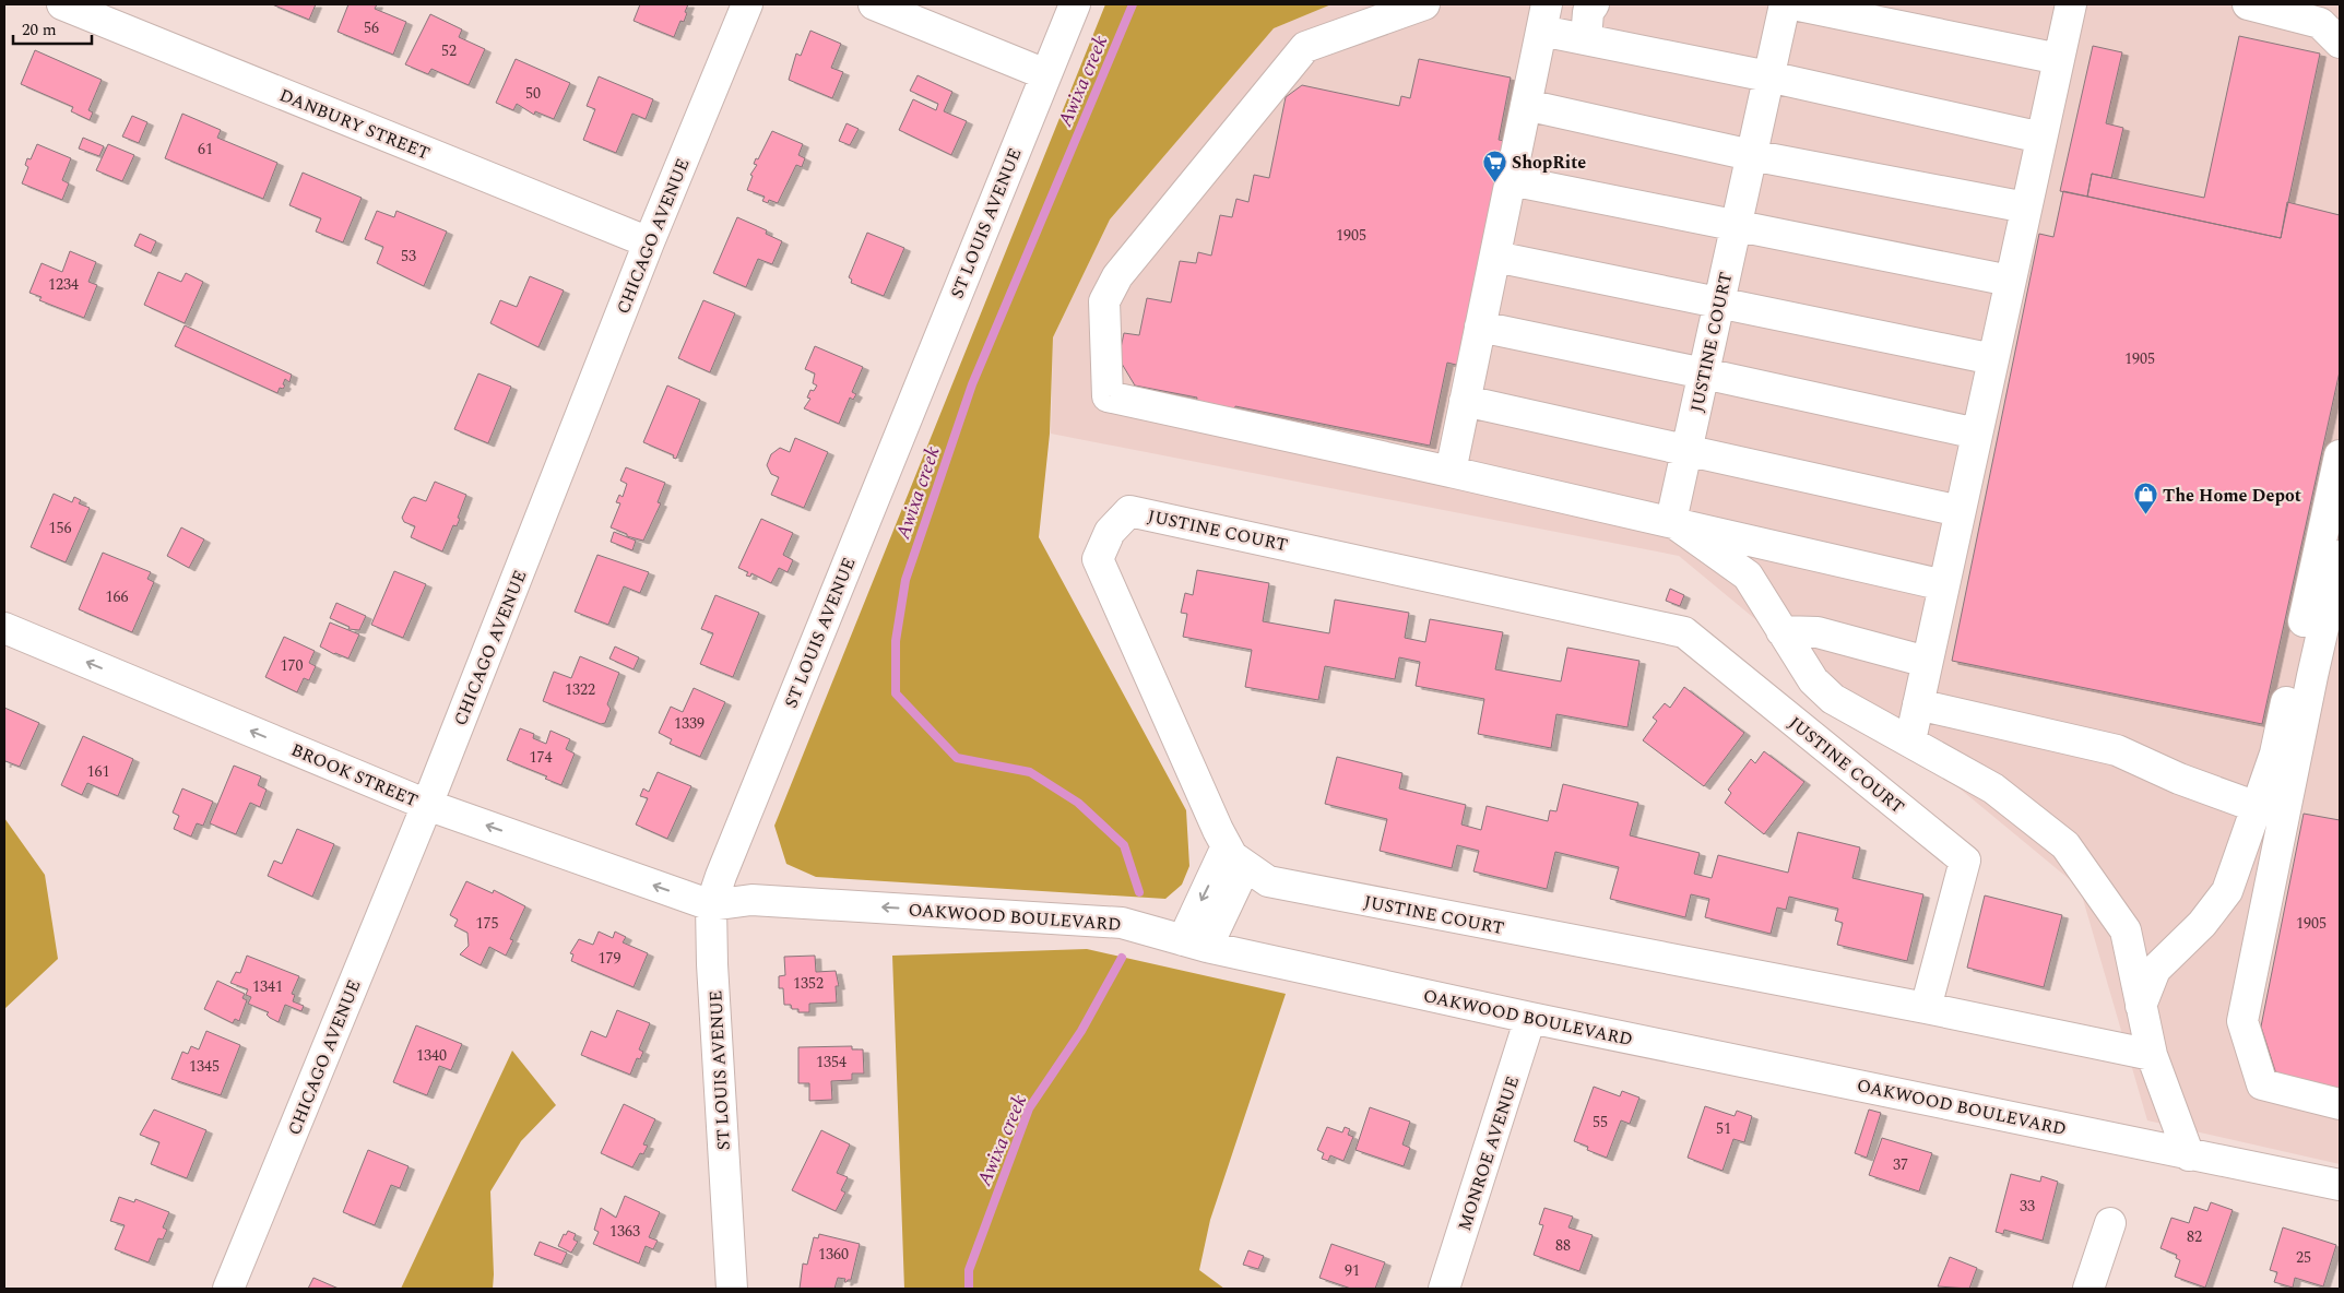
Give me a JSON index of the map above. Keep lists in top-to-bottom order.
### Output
{
  "streets": {
    "street": [
      "DANBURY STREET",
      "ST LOUIS AVENUE",
      "CHICAGO AVENUE",
      "JUSTINE COURT",
      "BROOK STREET",
      "OAKWOOD BOULEVARD",
      "MONROE AVENUE"
    ]
  },
  "crossings": [
    ["DANBURY STREET", "CHICAGO AVENUE"],
    ["ST LOUIS AVENUE", "BROOK STREET"],
    ["ST LOUIS AVENUE", "OAKWOOD BOULEVARD"],
    ["CHICAGO AVENUE", "BROOK STREET"],
    ["BROOK STREET", "OAKWOOD BOULEVARD"],
    ["OAKWOOD BOULEVARD", "MONROE AVENUE"]
  ],
  "one_way": ["BROOK STREET"],
  "water": ["Awixa creek"],
  "places": {
    "supermarket": ["ShopRite"],
    "shop": ["The Home Depot"]
  },
  "house_numbers": [
    "56",
    "52",
    "50",
    "61",
    "1905",
    "53",
    "1234",
    "1905",
    "156",
    "166",
    "170",
    "1322",
    "1339",
    "174",
    "161",
    "175",
    "1905",
    "179",
    "1352",
    "1341",
    "1340",
    "1354",
    "1345",
    "55",
    "51",
    "37",
    "33",
    "1363",
    "82",
    "88",
    "1360",
    "25",
    "91"
  ],
  "scale_bar": "20 m"
}
